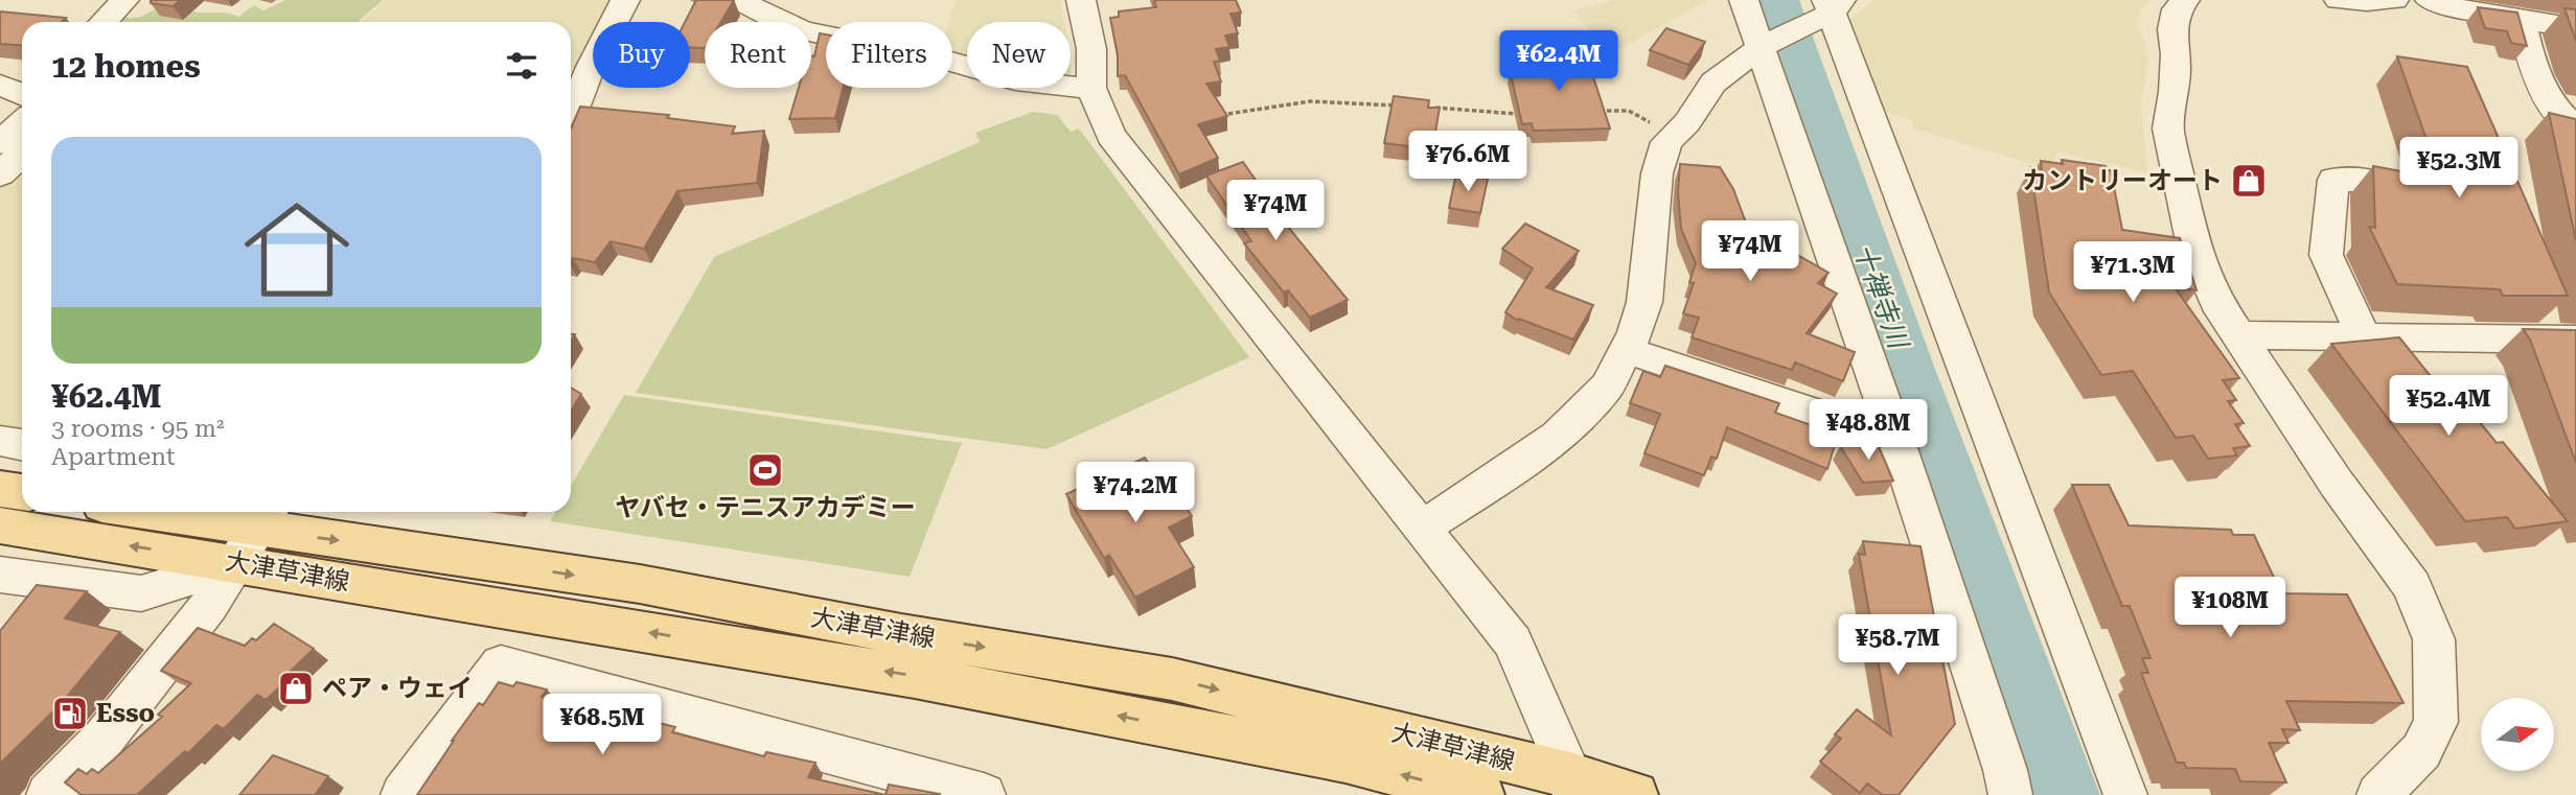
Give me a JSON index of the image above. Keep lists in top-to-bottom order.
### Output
{
  "streets": {
    "main road": ["大津草津線"]
  },
  "water": ["十禅寺川"],
  "places": {
    "shop": ["カントリーオート", "ペア・ウェイ"],
    "sports": ["ヤバセ・テニスアカデミー"],
    "fuel station": ["Esso"]
  },
  "north": "right",
  "page": {
    "chip": [
      "Buy",
      "Rent",
      "Filters",
      "New"
    ],
    "heading": "12 homes",
    "price": [
      "¥62.4M",
      "¥76.6M",
      "¥52.3M",
      "¥74M",
      "¥74M",
      "¥71.3M",
      "¥52.4M",
      "¥48.8M",
      "¥74.2M",
      "¥108M",
      "¥58.7M",
      "¥68.5M"
    ],
    "list": [
      {
        "name": "¥62.4M",
        "note": "3 rooms · 95 m² · Apartment"
      }
    ]
  }
}
